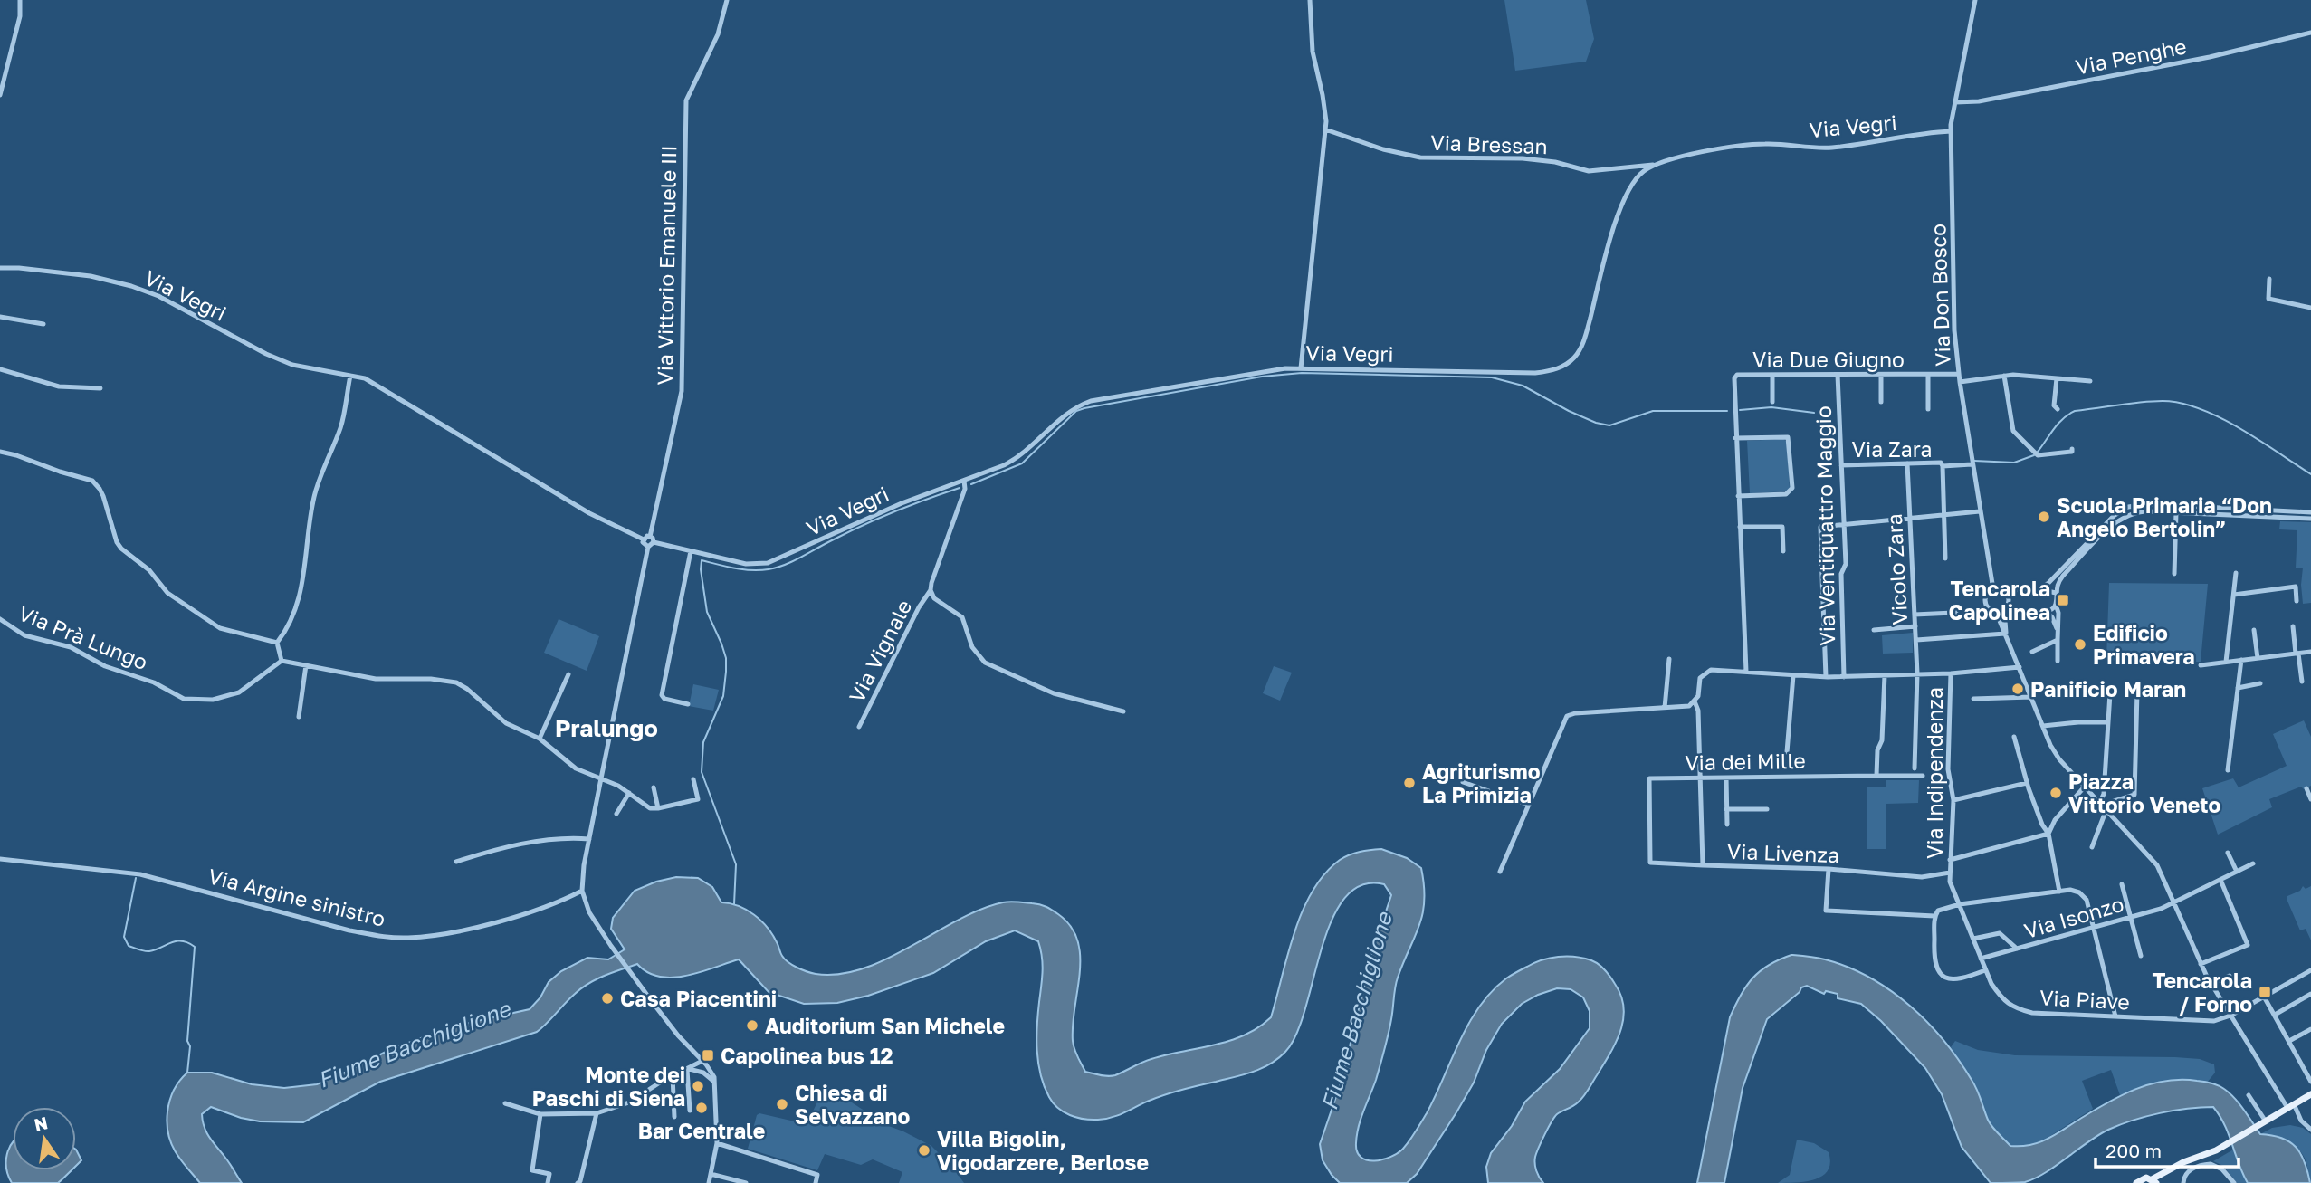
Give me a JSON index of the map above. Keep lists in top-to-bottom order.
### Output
{
  "streets": {
    "street": [
      "Via Penghe",
      "Via Vegri",
      "Via Bressan",
      "Via Vittorio Emanuele III",
      "Via Don Bosco",
      "Via Due Giugno",
      "Via Zara",
      "Via Ventiquattro Maggio",
      "Vicolo Zara",
      "Via Prà Lungo",
      "Via Vignale",
      "Via dei Mille",
      "Via Indipendenza",
      "Via Livenza",
      "Via Argine sinistro",
      "Via Isonzo",
      "Via Piave"
    ]
  },
  "crossings": [
    ["Via Penghe", "Via Don Bosco"],
    ["Via Vegri", "Via Bressan"],
    ["Via Vegri", "Via Don Bosco"],
    ["Via Vegri", "Via Vignale"],
    ["Via Don Bosco", "Via Due Giugno"],
    ["Via Don Bosco", "Via Zara"],
    ["Via Due Giugno", "Via Ventiquattro Maggio"],
    ["Via Zara", "Via Ventiquattro Maggio"],
    ["Via Zara", "Vicolo Zara"],
    ["Via dei Mille", "Via Livenza"],
    ["Via Indipendenza", "Via Livenza"],
    ["Via Indipendenza", "Via Piave"],
    ["Via Livenza", "Via Piave"],
    ["Via Isonzo", "Via Piave"]
  ],
  "districts": ["Pralungo"],
  "water": ["Fiume Bacchiglione"],
  "places": {
    "other": [
      "Scuola Primaria “Don Angelo Bertolin”",
      "Edificio Primavera",
      "Panificio Maran",
      "Agriturismo La Primizia",
      "Piazza Vittorio Veneto",
      "Casa Piacentini",
      "Auditorium San Michele",
      "Monte dei Paschi di Siena",
      "Chiesa di Selvazzano",
      "Bar Centrale",
      "Villa Bigolin, Vigodarzere, Berlose"
    ],
    "transit": ["Tencarola Capolinea", "Tencarola / Forno", "Capolinea bus 12"]
  },
  "scale_bar": "200 m",
  "north": "top"
}
